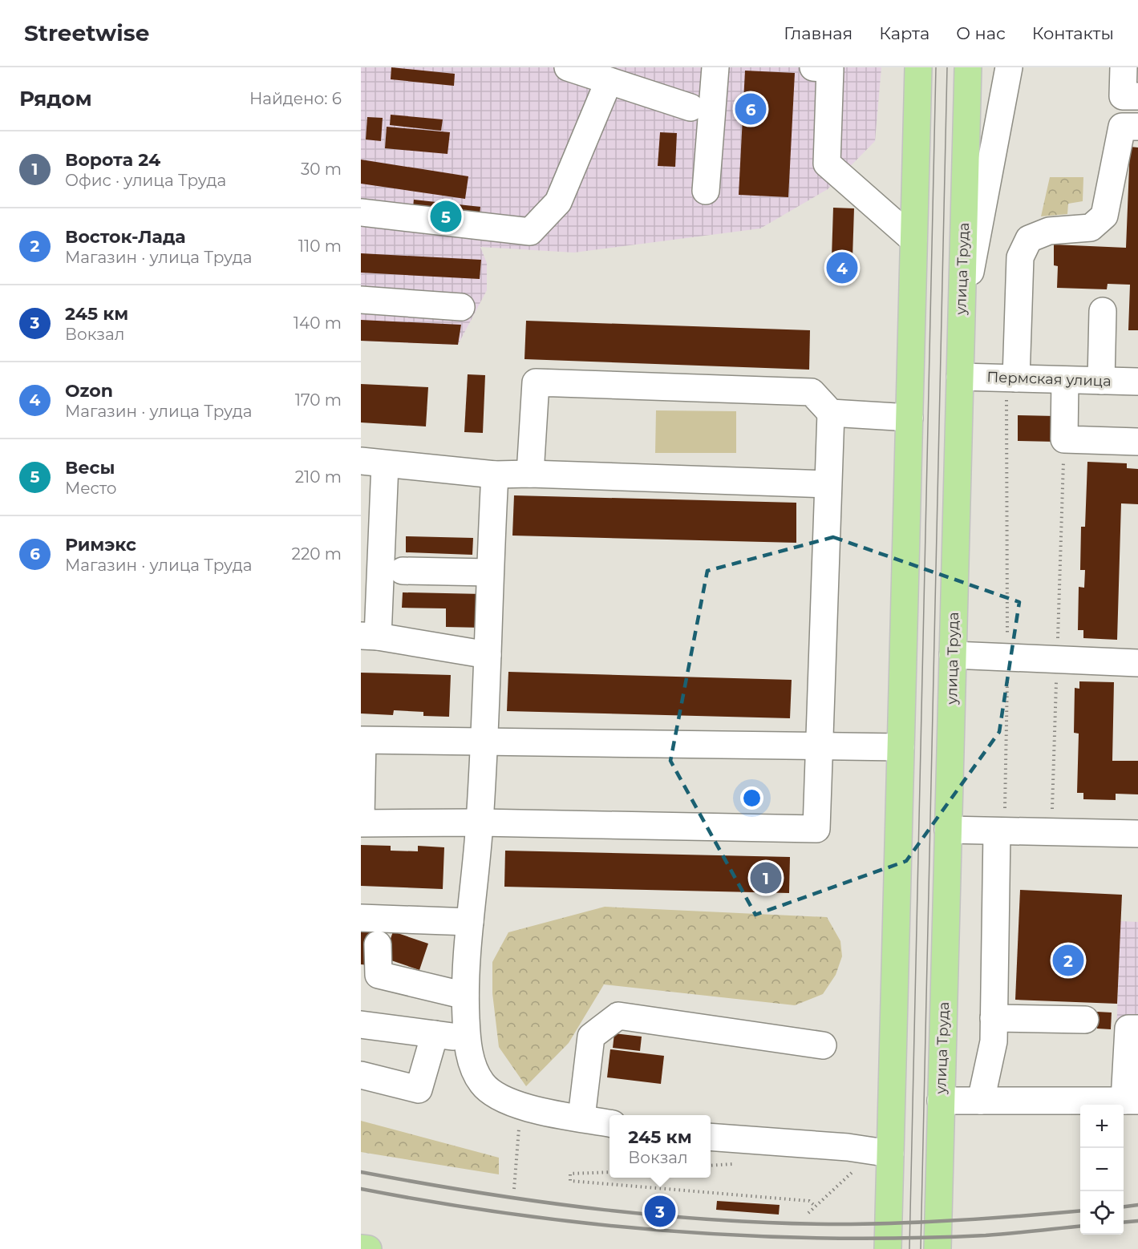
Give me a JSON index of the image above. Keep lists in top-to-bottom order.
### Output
{
  "streets": {
    "main road": ["улица Труда"],
    "street": ["Пермская улица"]
  },
  "crossings": [
    ["улица Труда", "Пермская улица"]
  ],
  "page": {
    "header": "Streetwise",
    "nav": [
      "Главная",
      "Карта",
      "О нас",
      "Контакты"
    ],
    "heading": ["Рядом", "Найдено: 6"],
    "pins": [
      "6",
      "5",
      "4",
      "1",
      "2",
      "3"
    ],
    "list": [
      {
        "mark": "1",
        "name": "Ворота 24",
        "note": "Офис · улица Труда",
        "value": "30 m"
      },
      {
        "mark": "2",
        "name": "Восток-Лада",
        "note": "Магазин · улица Труда",
        "value": "110 m"
      },
      {
        "mark": "3",
        "name": "245 км",
        "note": "Вокзал",
        "value": "140 m"
      },
      {
        "mark": "4",
        "name": "Ozon",
        "note": "Магазин · улица Труда",
        "value": "170 m"
      },
      {
        "mark": "5",
        "name": "Весы",
        "note": "Место",
        "value": "210 m"
      },
      {
        "mark": "6",
        "name": "Римэкс",
        "note": "Магазин · улица Труда",
        "value": "220 m"
      }
    ],
    "map_buttons": ["+", "−"],
    "popup": ["245 км", "Вокзал"]
  }
}
